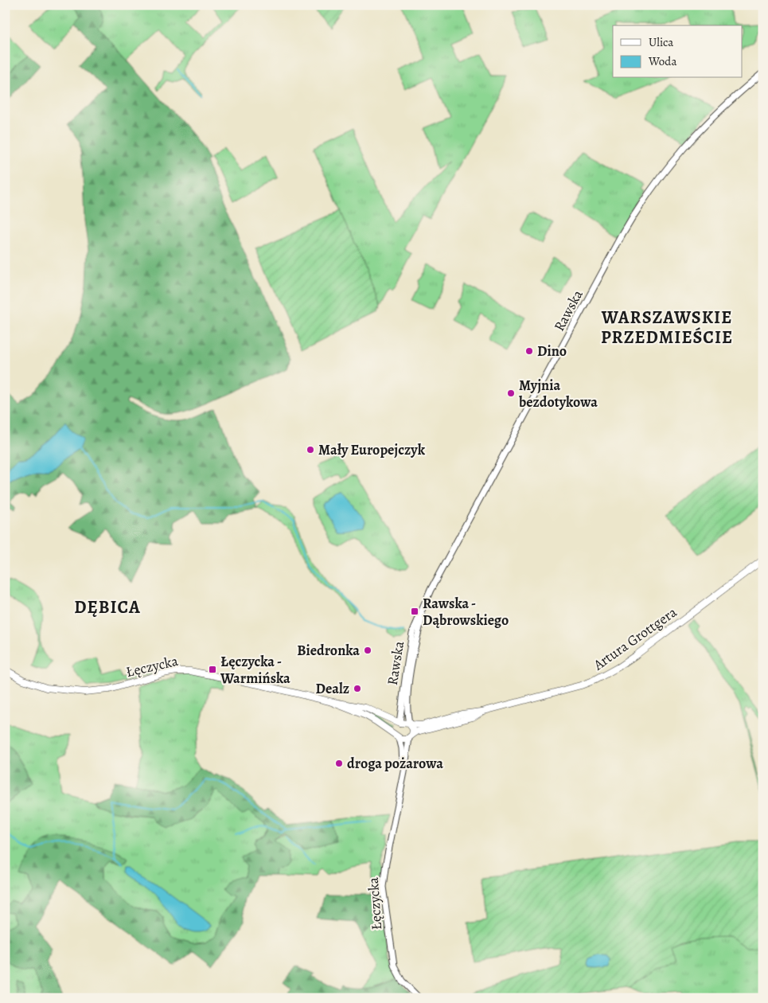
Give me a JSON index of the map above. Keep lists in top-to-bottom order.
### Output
{
  "streets": {
    "main road": ["Artura Grottgera", "Łęczycka"],
    "street": ["Rawska"]
  },
  "crossings": [
    ["Rawska", "Artura Grottgera"],
    ["Rawska", "Łęczycka"],
    ["Artura Grottgera", "Łęczycka"]
  ],
  "districts": ["WARSZAWSKIE PRZEDMIEŚCIE", "DĘBICA"],
  "places": {
    "other": [
      "Dino",
      "Myjnia bezdotykowa",
      "Mały Europejczyk",
      "Biedronka",
      "Dealz",
      "droga pożarowa"
    ],
    "transit": ["Rawska - Dąbrowskiego", "Łęczycka - Warmińska"]
  },
  "legend": ["Ulica", "Woda"]
}
